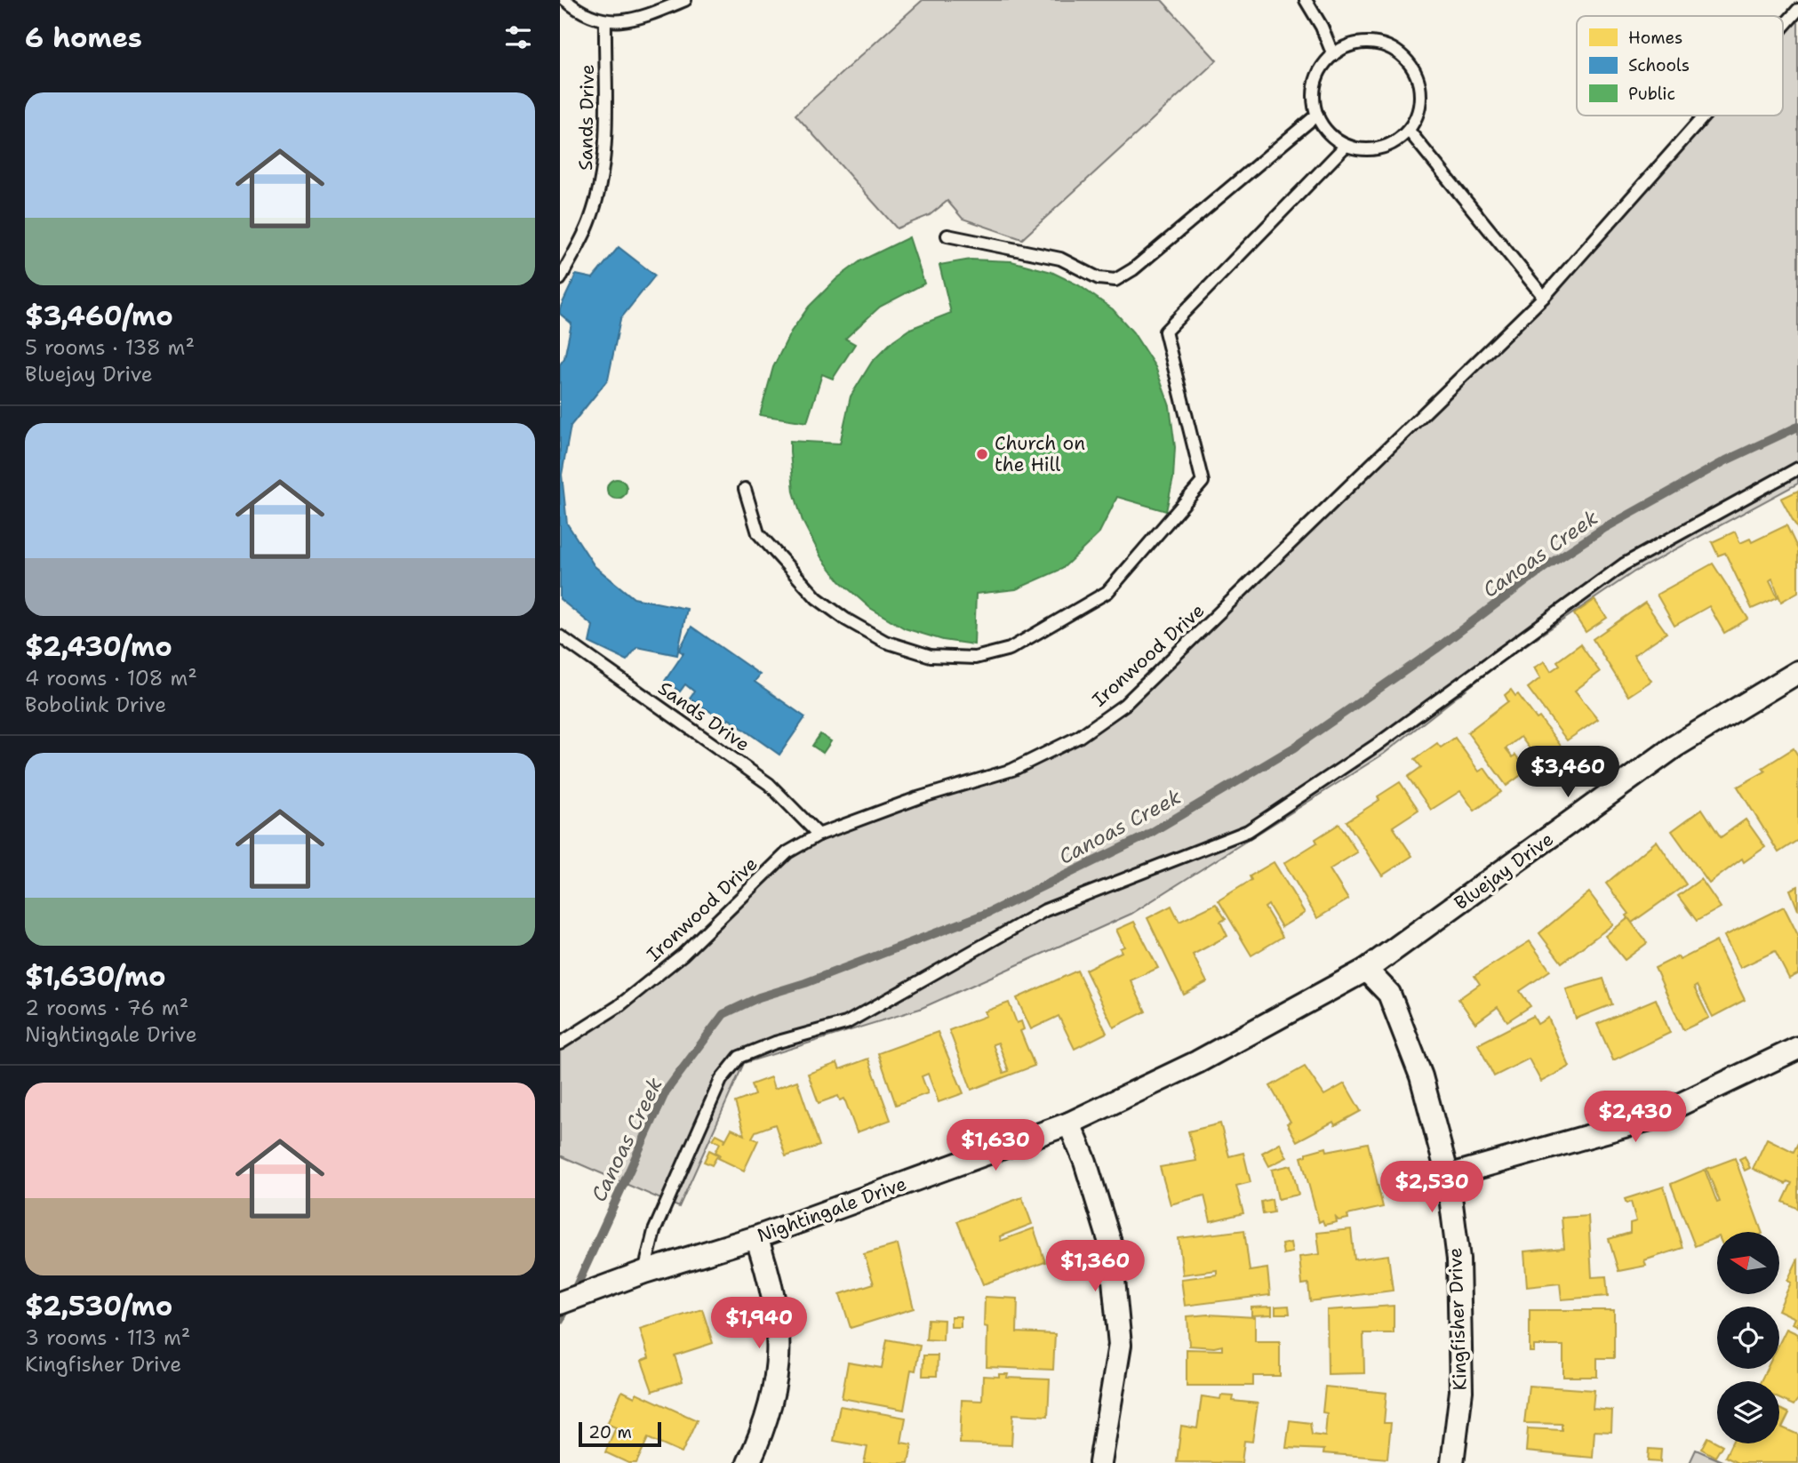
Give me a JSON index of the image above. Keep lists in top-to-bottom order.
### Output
{
  "streets": {
    "street": ["Bluejay Drive", "Nightingale Drive", "Kingfisher Drive"],
    "lane": ["Sands Drive", "Ironwood Drive"]
  },
  "crossings": [
    ["Sands Drive", "Ironwood Drive"],
    ["Bluejay Drive", "Nightingale Drive"],
    ["Bluejay Drive", "Kingfisher Drive"],
    ["Nightingale Drive", "Kingfisher Drive"]
  ],
  "water": ["Canoas Creek"],
  "places": ["Church on the Hill"],
  "legend": ["Homes", "Schools", "Public"],
  "scale_bar": "20 m",
  "north": "left",
  "page": {
    "heading": "6 homes",
    "list": [
      {
        "name": "$3,460/mo",
        "note": "5 rooms · 138 m² · Bluejay Drive"
      },
      {
        "name": "$2,430/mo",
        "note": "4 rooms · 108 m² · Bobolink Drive"
      },
      {
        "name": "$1,630/mo",
        "note": "2 rooms · 76 m² · Nightingale Drive"
      },
      {
        "name": "$2,530/mo",
        "note": "3 rooms · 113 m² · Kingfisher Drive"
      }
    ],
    "price": [
      "$3,460",
      "$2,430",
      "$1,630",
      "$2,530",
      "$1,360",
      "$1,940"
    ],
    "scale": "20 m"
  }
}
